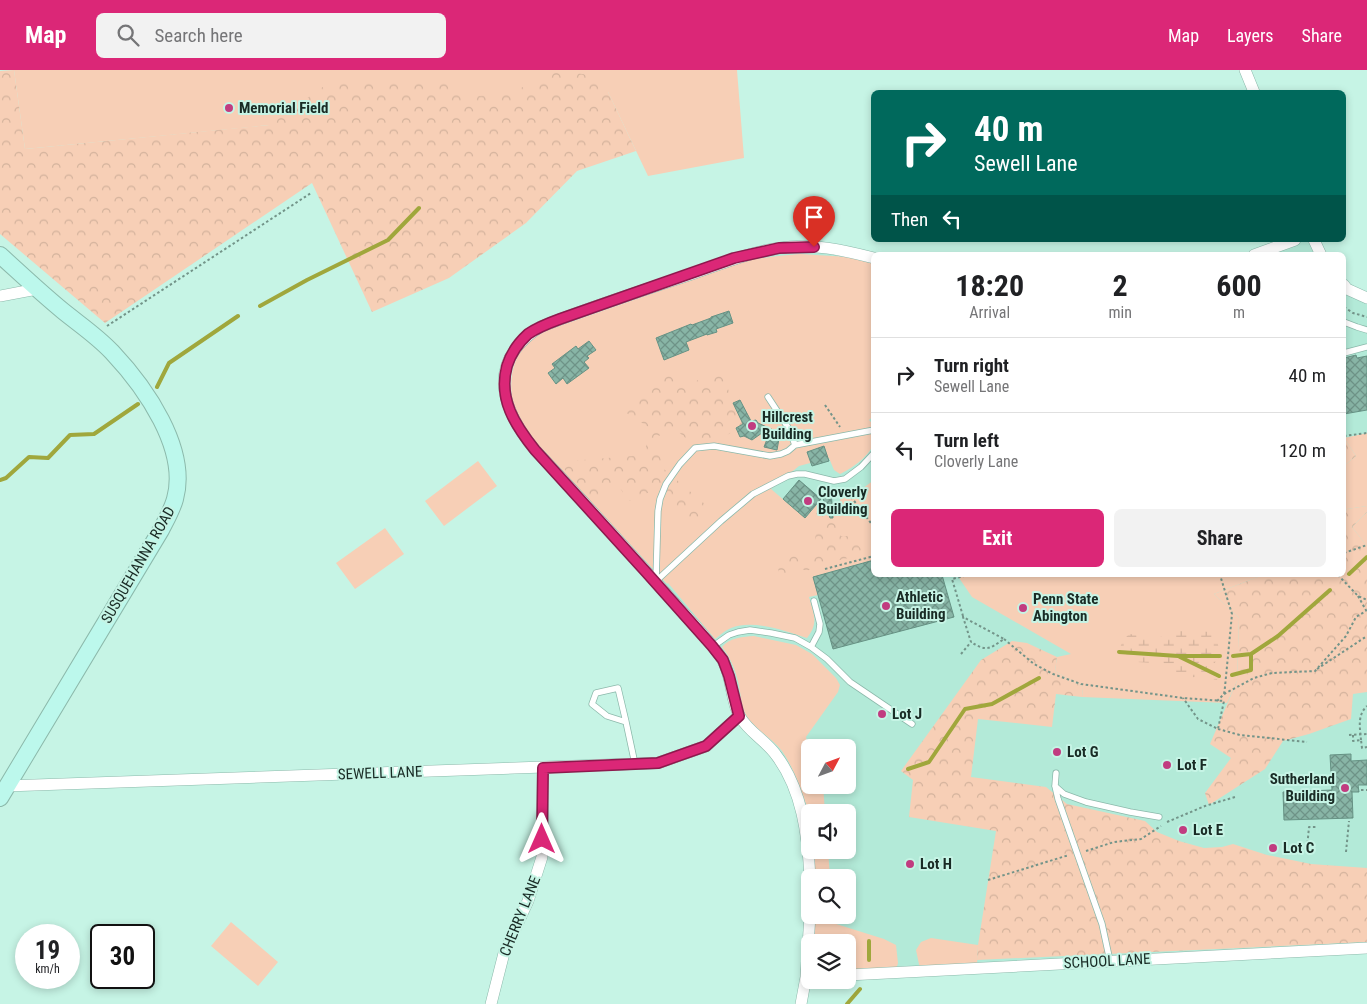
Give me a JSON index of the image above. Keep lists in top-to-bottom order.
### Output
{
  "streets": {
    "main road": ["SUSQUEHANNA ROAD"],
    "street": ["SEWELL LANE", "CHERRY LANE", "SCHOOL LANE"]
  },
  "crossings": [
    ["SUSQUEHANNA ROAD", "SEWELL LANE"],
    ["SEWELL LANE", "CHERRY LANE"]
  ],
  "places": [
    "Memorial Field",
    "Hillcrest Building",
    "Cloverly Building",
    "Athletic Building",
    "Penn State Abington",
    "Lot J",
    "Lot G",
    "Lot F",
    "Sutherland Building",
    "Lot E",
    "Lot C",
    "Lot H"
  ],
  "north": "top right",
  "page": {
    "header": "Map",
    "search": "Search here",
    "nav": ["Map", "Layers", "Share"],
    "turn": ["40 m", "Sewell Lane"],
    "then": "Then",
    "eta": [
      "18:20",
      "Arrival",
      "2",
      "min",
      "600",
      "m"
    ],
    "list": [
      {
        "name": "Turn right",
        "note": "Sewell Lane",
        "value": "40 m"
      },
      {
        "name": "Turn left",
        "note": "Cloverly Lane",
        "value": "120 m"
      }
    ],
    "buttons": ["Exit", "Share"],
    "speed": "19 km/h",
    "limit": "30"
  }
}
